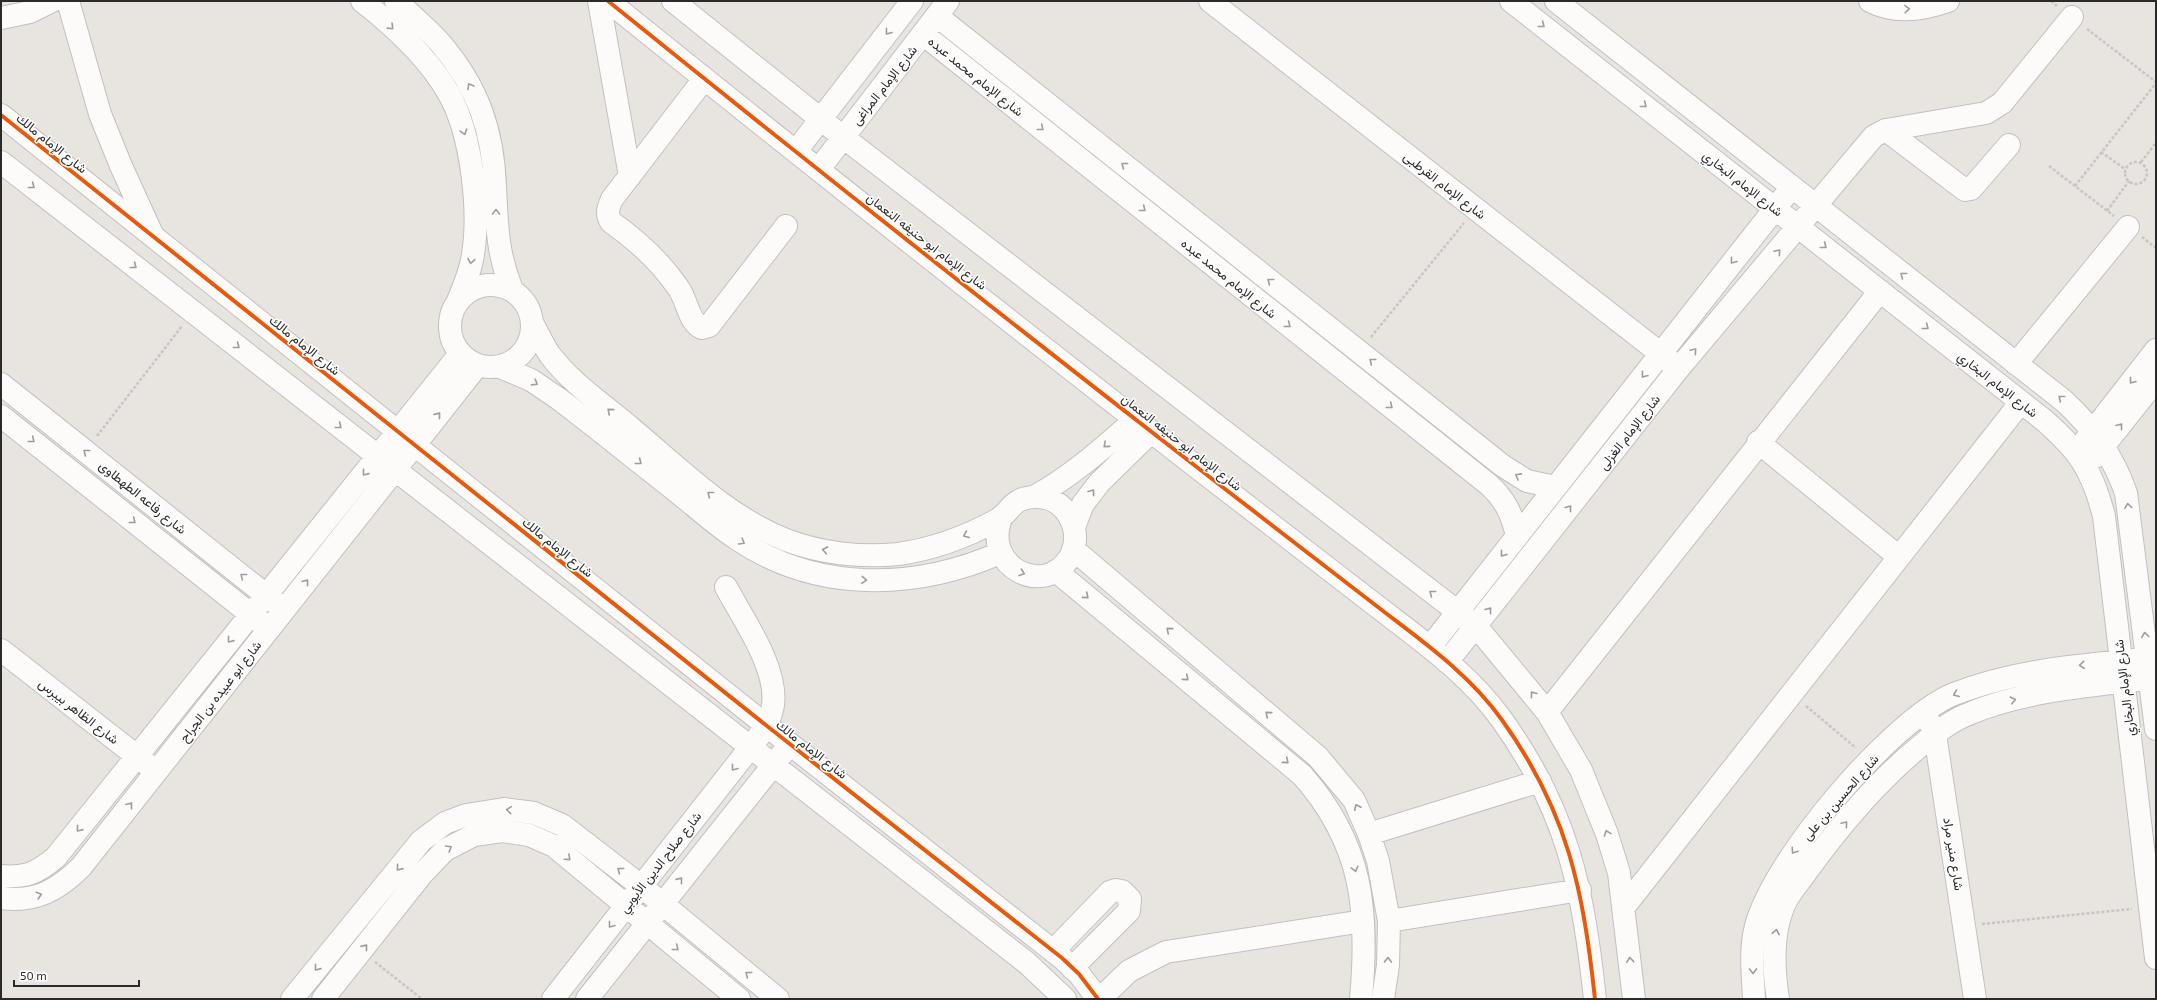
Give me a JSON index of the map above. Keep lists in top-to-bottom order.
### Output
{
  "streets": {
    "street": [
      "شارع الإمام محمد عبده",
      "شارع الإمام المراغى",
      "شارع الإمام مالك",
      "شارع الإمام البخاري",
      "شارع الإمام القرطبى",
      "شارع الإمام ابو حنيفه النعمان",
      "شارع الإمام الغزلى",
      "شارع رفاعه الطهطاوى",
      "شارع ابو عبيده بن الجراح",
      "شارع الظاهر بيبرس",
      "شارع الحسين بن على",
      "شارع منير مراد",
      "شارع صلاح الدين الأيوبي"
    ]
  },
  "crossings": [
    ["شارع الإمام محمد عبده", "شارع الإمام المراغى"],
    ["شارع الإمام محمد عبده", "شارع الإمام الغزلى"],
    ["شارع الإمام المراغى", "شارع الإمام ابو حنيفه النعمان"],
    ["شارع الإمام مالك", "شارع ابو عبيده بن الجراح"],
    ["شارع الإمام مالك", "شارع صلاح الدين الأيوبي"],
    ["شارع الإمام البخاري", "شارع الإمام الغزلى"],
    ["شارع الإمام البخاري", "شارع الحسين بن على"],
    ["شارع الإمام القرطبى", "شارع الإمام الغزلى"],
    ["شارع الإمام ابو حنيفه النعمان", "شارع الإمام الغزلى"],
    ["شارع رفاعه الطهطاوى", "شارع ابو عبيده بن الجراح"],
    ["شارع ابو عبيده بن الجراح", "شارع الظاهر بيبرس"],
    ["شارع الحسين بن على", "شارع منير مراد"]
  ],
  "scale_bar": "50 m"
}
